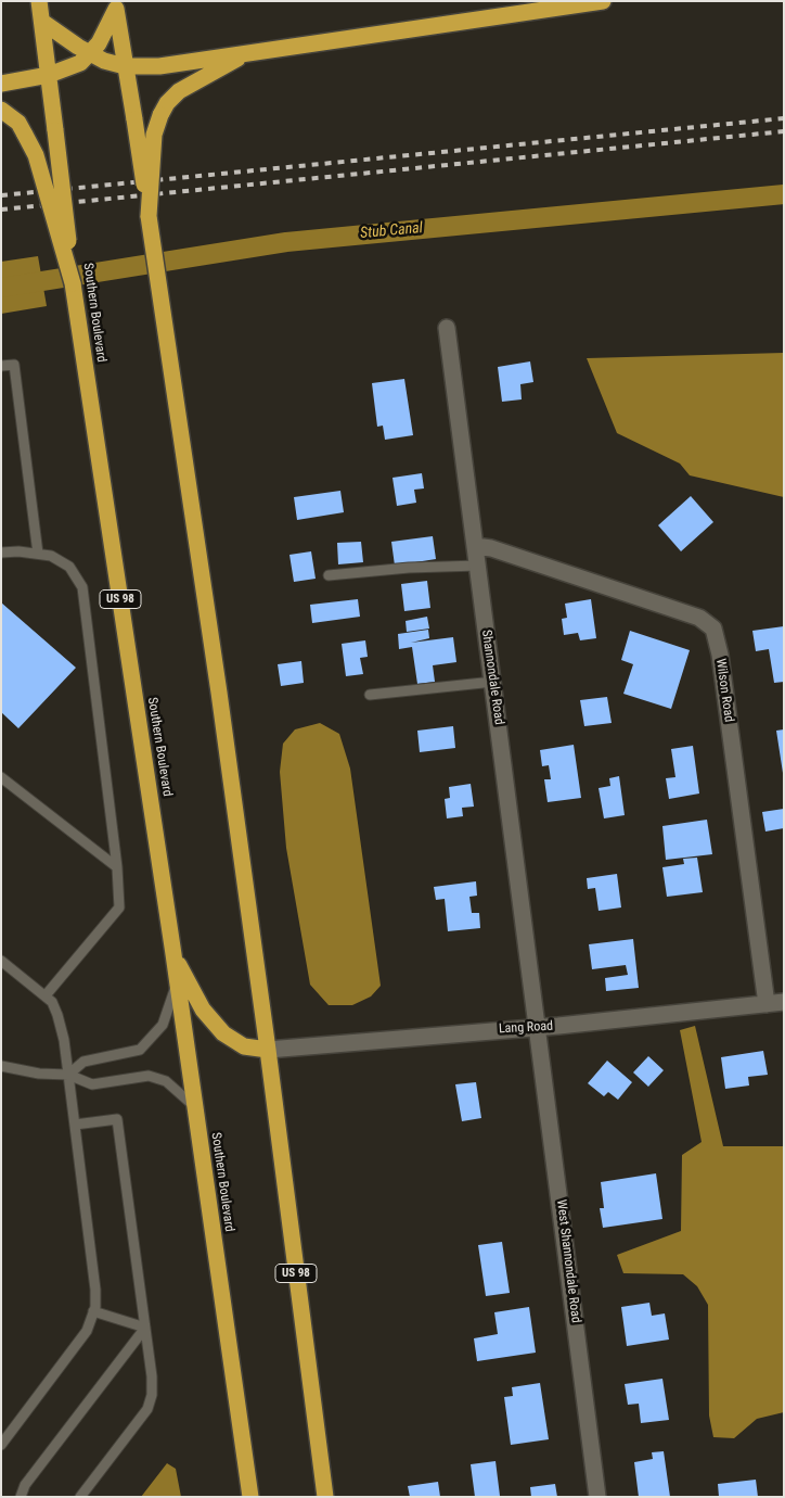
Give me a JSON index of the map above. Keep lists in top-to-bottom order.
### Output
{
  "streets": {
    "highway": ["Southern Boulevard", "US 98"],
    "street": [
      "Shannondale Road",
      "Wilson Road",
      "Lang Road",
      "West Shannondale Road"
    ]
  },
  "crossings": [
    ["US 98", "Lang Road"],
    ["Shannondale Road", "Wilson Road"],
    ["Shannondale Road", "Lang Road"],
    ["Shannondale Road", "West Shannondale Road"],
    ["Wilson Road", "Lang Road"],
    ["Lang Road", "West Shannondale Road"]
  ],
  "water": ["Stub Canal"]
}
